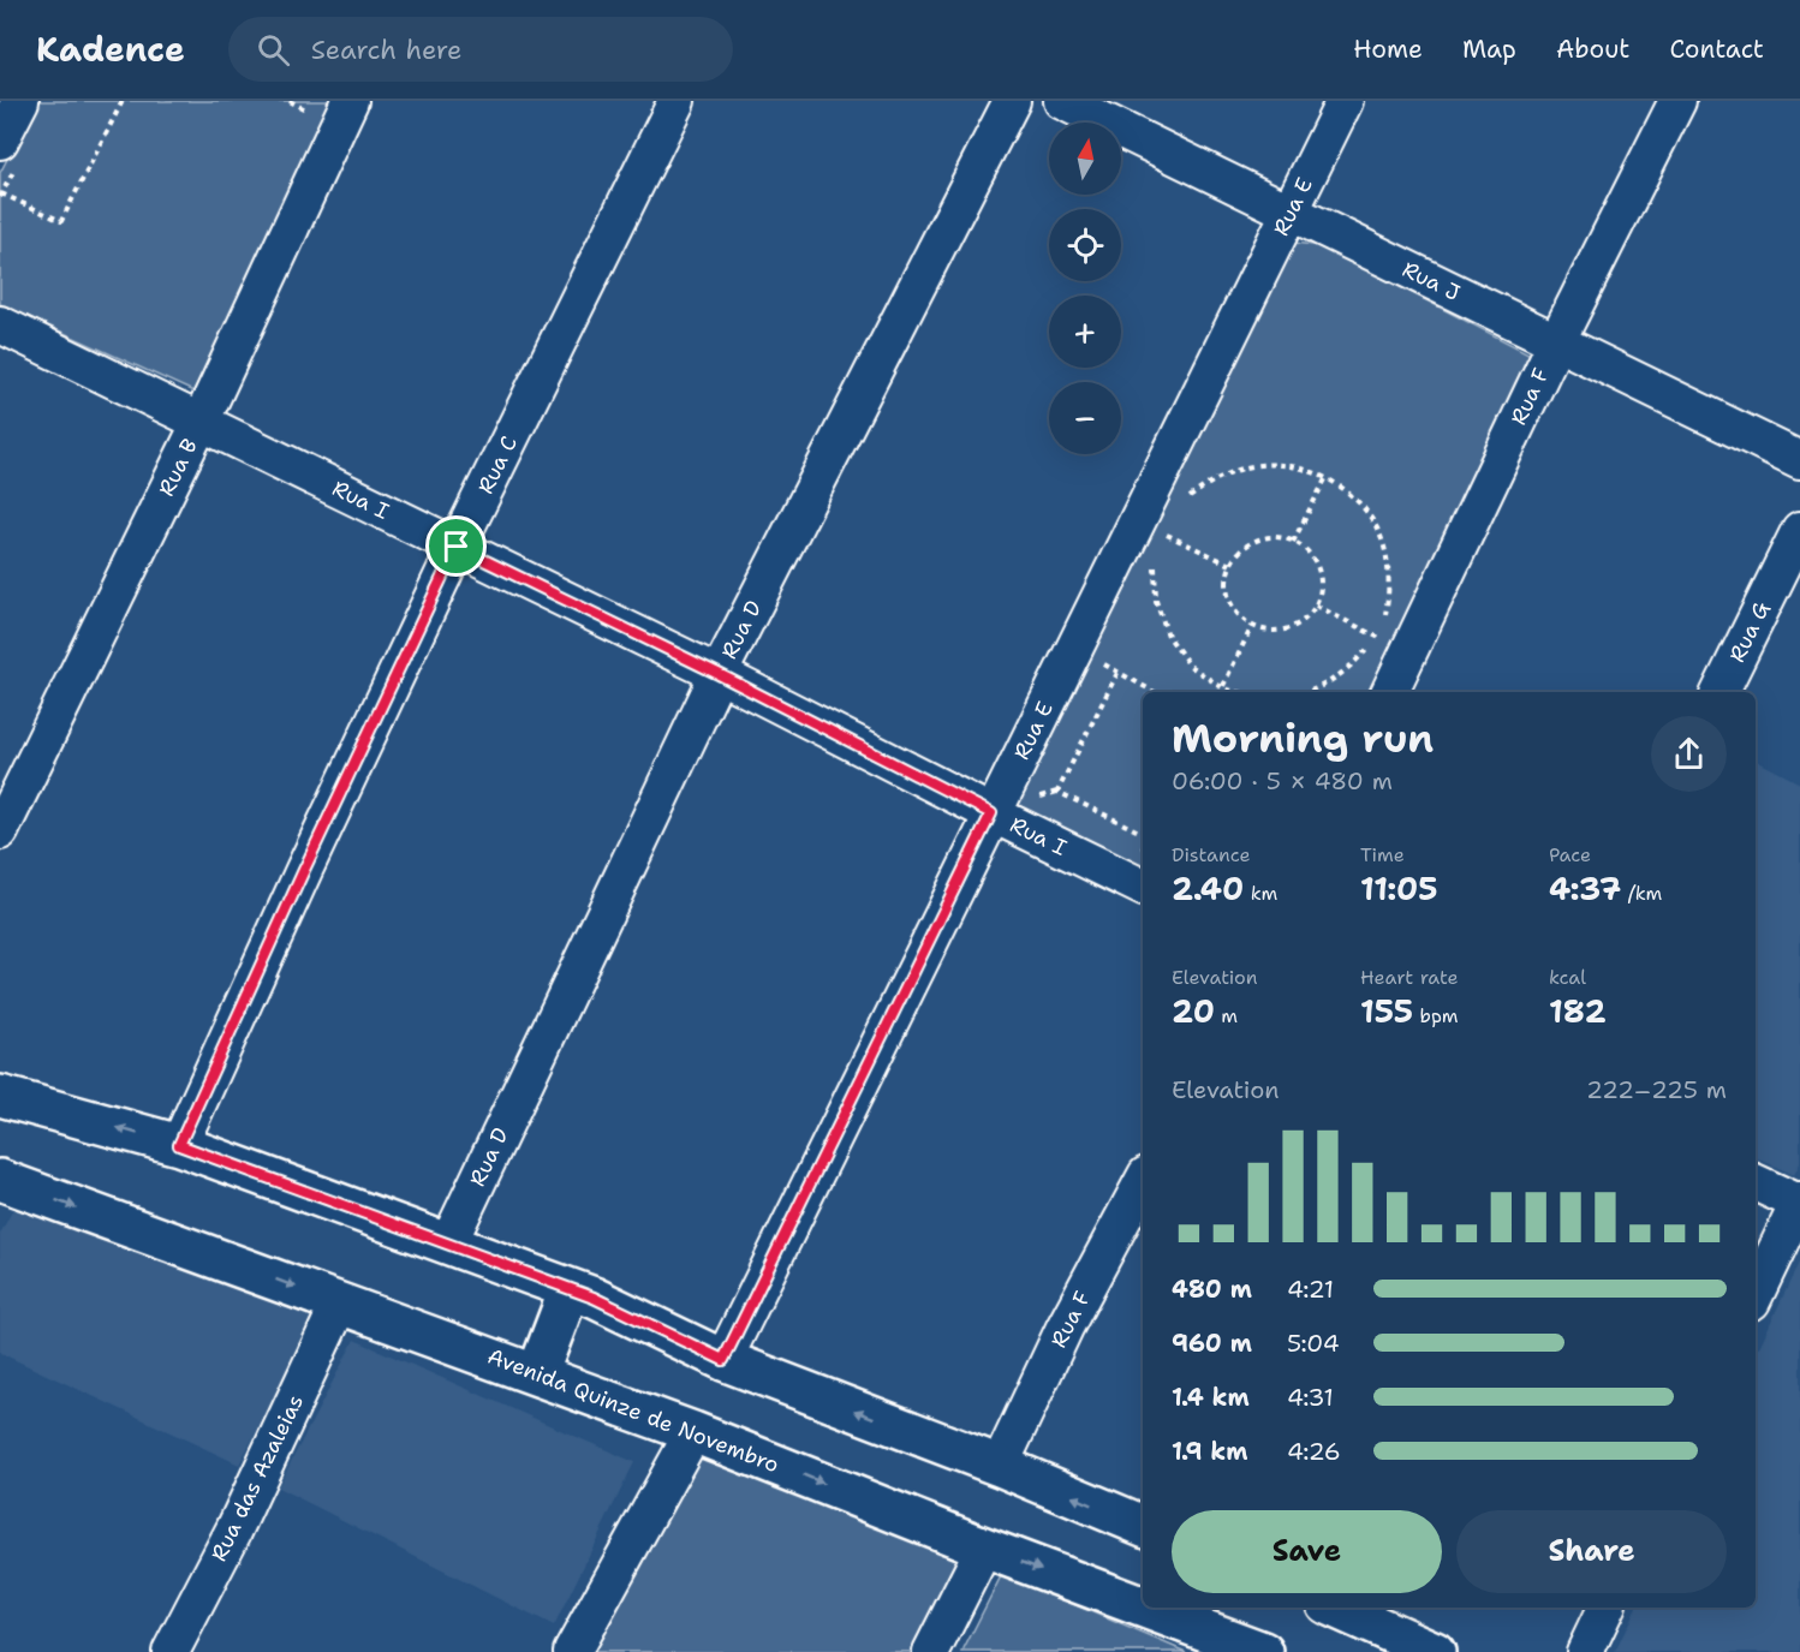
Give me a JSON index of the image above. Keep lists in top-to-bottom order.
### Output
{
  "streets": {
    "main road": ["Avenida Quinze de Novembro"],
    "street": [
      "Rua E",
      "Rua J",
      "Rua F",
      "Rua C",
      "Rua B",
      "Rua I",
      "Rua D",
      "Rua G",
      "Rua das Azaleias"
    ]
  },
  "crossings": [
    ["Rua E", "Rua J"],
    ["Rua E", "Rua I"],
    ["Rua J", "Rua F"],
    ["Rua C", "Rua I"],
    ["Rua B", "Rua I"],
    ["Rua I", "Rua D"],
    ["Avenida Quinze de Novembro", "Rua das Azaleias"]
  ],
  "north": "top",
  "page": {
    "header": "Kadence",
    "search": "Search here",
    "nav": [
      "Home",
      "Map",
      "About",
      "Contact"
    ],
    "map_buttons": ["+", "−"],
    "heading": ["Morning run", "06:00 · 5 × 480 m"],
    "stats": [
      ["Distance", "2.40 km"],
      ["Time", "11:05"],
      ["Pace", "4:37 /km"],
      ["Elevation", "20 m"],
      ["Heart rate", "155 bpm"],
      ["kcal", "182"]
    ],
    "chart": ["Elevation", "222–225 m"],
    "list": [
      {
        "name": "480 m",
        "note": "4:21"
      },
      {
        "name": "960 m",
        "note": "5:04"
      },
      {
        "name": "1.4 km",
        "note": "4:31"
      },
      {
        "name": "1.9 km",
        "note": "4:26"
      }
    ],
    "buttons": ["Save", "Share"]
  }
}
